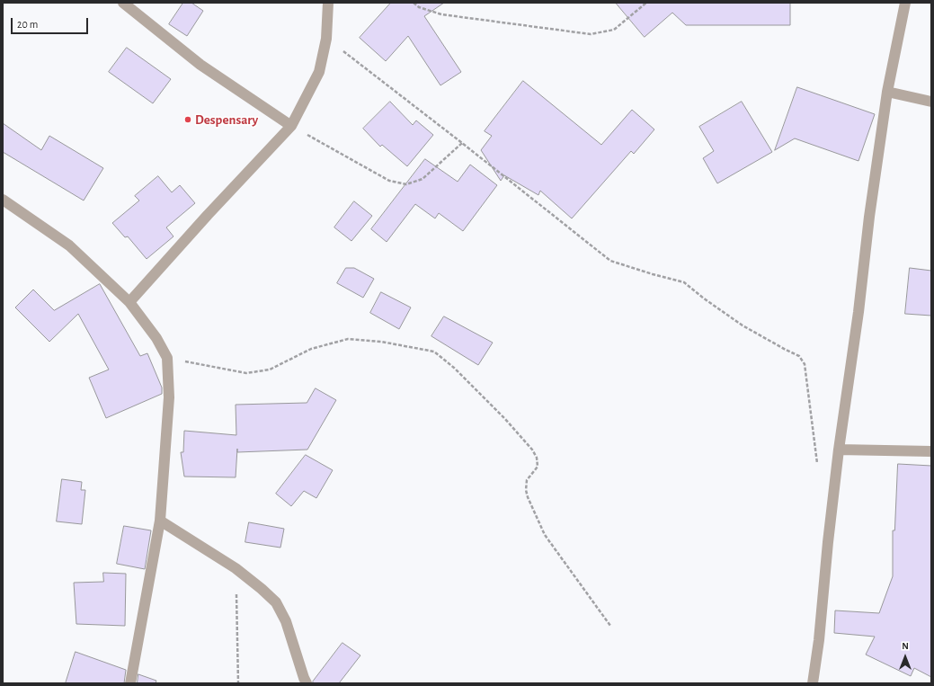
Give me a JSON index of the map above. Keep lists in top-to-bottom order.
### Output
{
  "places": ["Despensary"],
  "scale_bar": "20 m",
  "north": "top"
}
